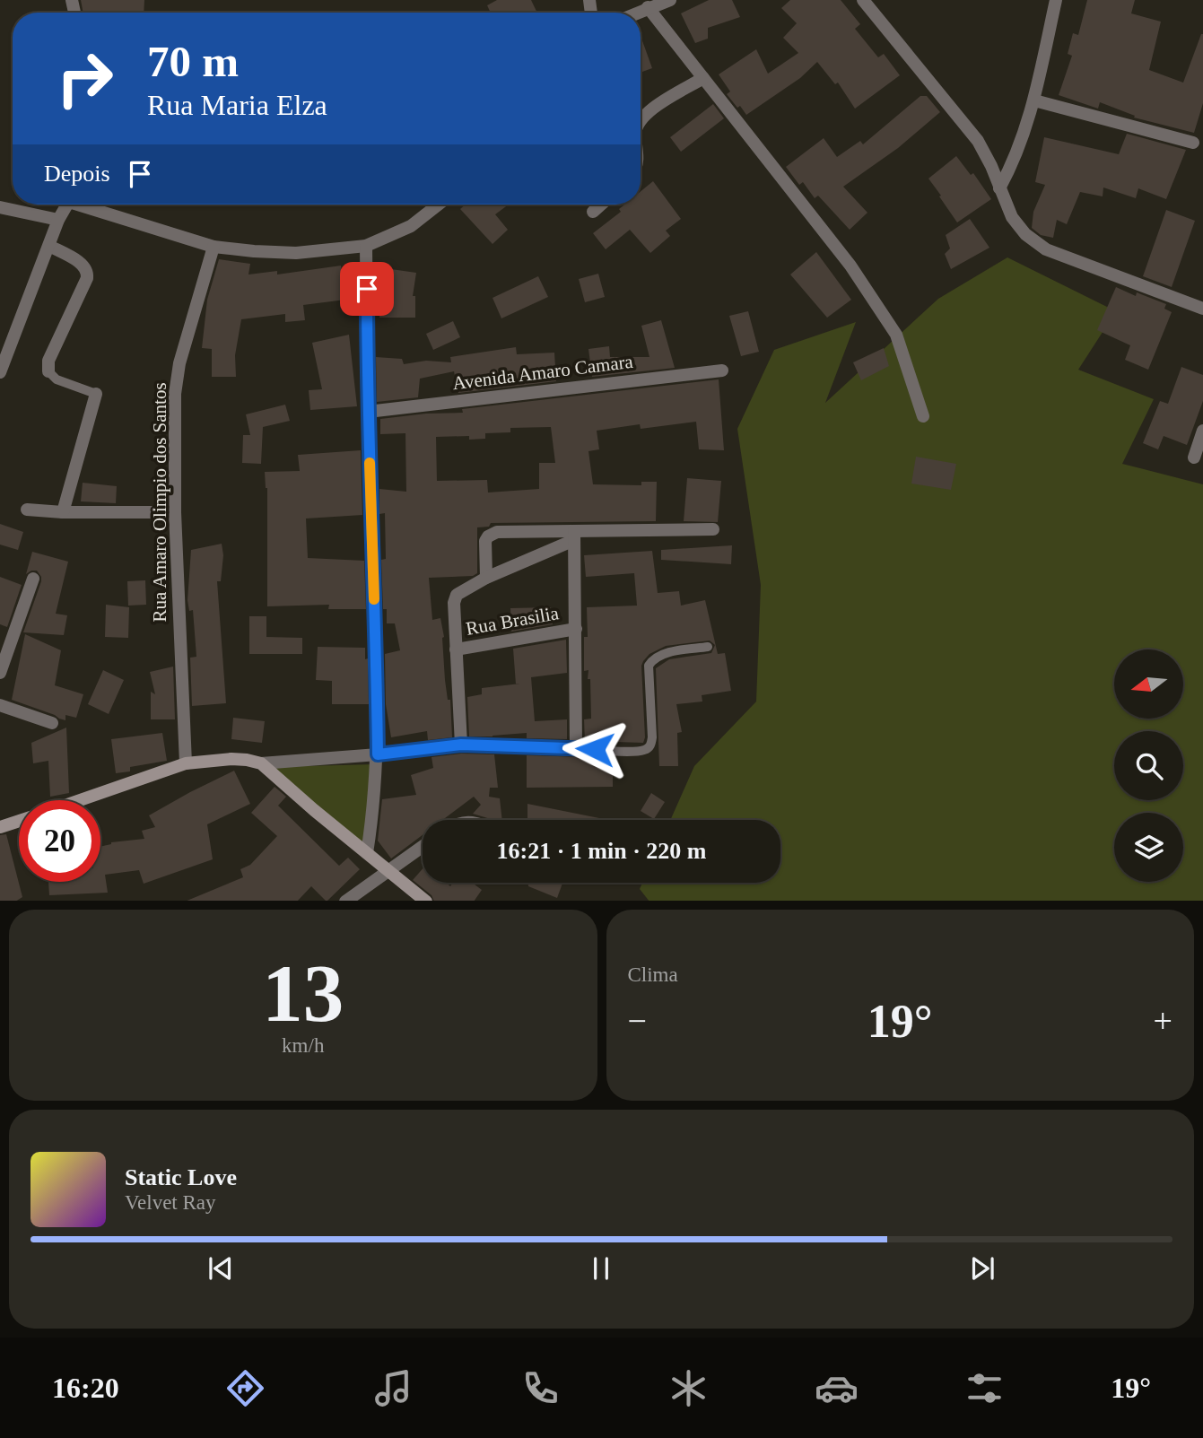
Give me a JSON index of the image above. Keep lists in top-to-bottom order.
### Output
{
  "streets": {
    "street": ["Avenida Amaro Camara", "Rua Amaro Olimpio dos Santos", "Rua Brasilia"]
  },
  "north": "left",
  "page": {
    "turn": ["70 m", "Rua Maria Elza"],
    "then": "Depois",
    "limit": "20",
    "trip": "16:21 · 1 min · 220 m",
    "tile": [
      ["13", "km/h"],
      "Clima"
    ],
    "heat": ["−", "19°", "+"],
    "song": ["Static Love", "Velvet Ray"],
    "tabs": ["16:20", "19°"]
  }
}
